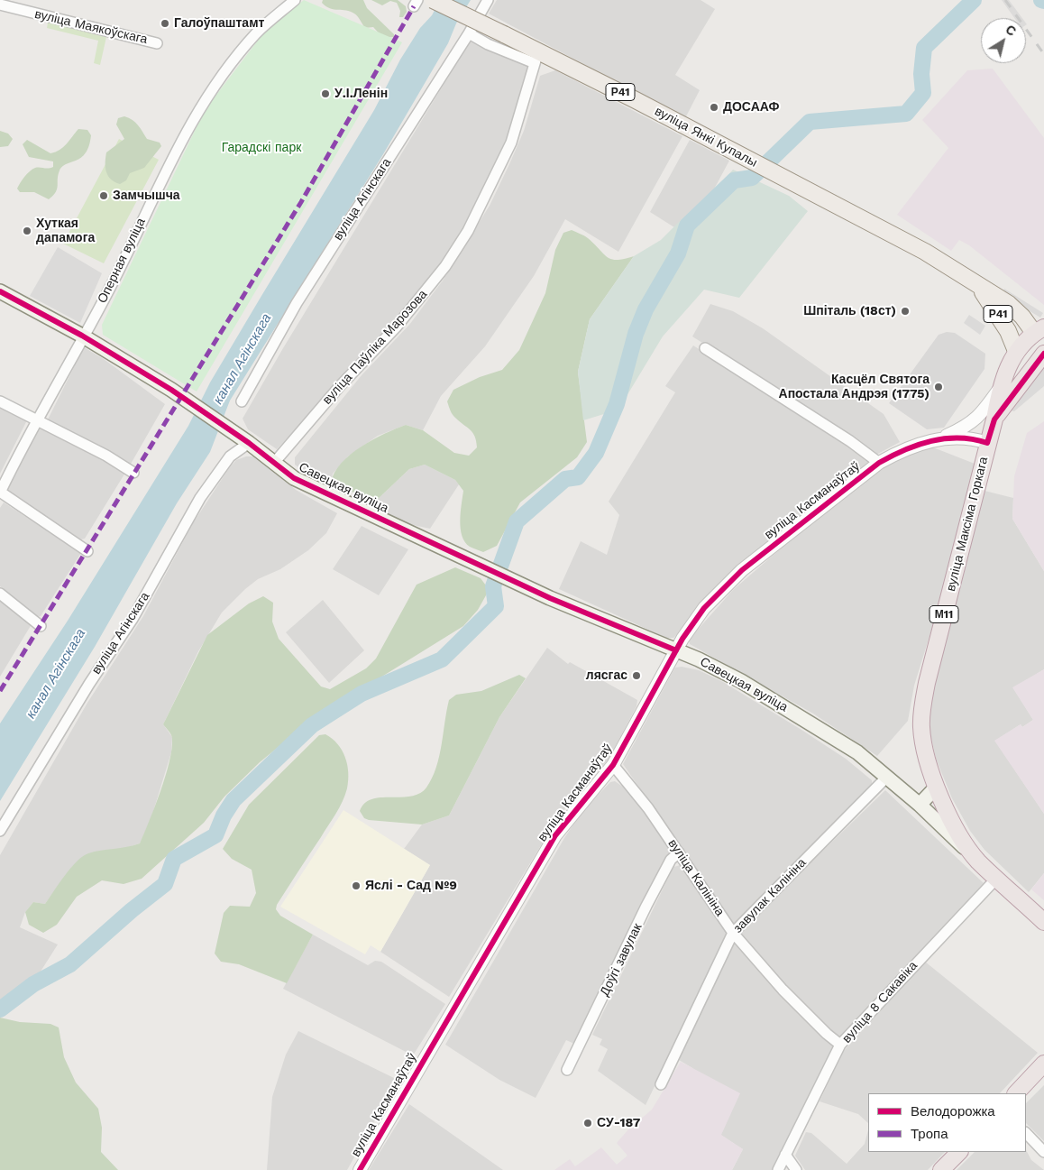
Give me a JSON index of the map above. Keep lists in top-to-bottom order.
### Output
{
  "streets": {
    "highway": ["Савецкая вуліца", "вуліца Максіма Горкага", "М11"],
    "main road": ["Р41", "вуліца Янкі Купалы"],
    "street": [
      "вуліца Маякоўскага",
      "вуліца Агінскага",
      "Оперная вуліца",
      "вуліца Паўліка Марозова",
      "вуліца Касманаўтаў",
      "вуліца Калініна",
      "завулак Калініна",
      "Доўгі завулак",
      "вуліца 8 Сакавіка"
    ]
  },
  "crossings": [
    ["вуліца Янкі Купалы", "вуліца Паўліка Марозова"],
    ["вуліца Янкі Купалы", "вуліца Максіма Горкага"],
    ["вуліца Янкі Купалы", "М11"],
    ["вуліца Агінскага", "Савецкая вуліца"],
    ["Оперная вуліца", "Савецкая вуліца"],
    ["вуліца Паўліка Марозова", "Савецкая вуліца"],
    ["Савецкая вуліца", "вуліца Касманаўтаў"],
    ["Савецкая вуліца", "вуліца Максіма Горкага"],
    ["Савецкая вуліца", "завулак Калініна"],
    ["Савецкая вуліца", "вуліца 8 Сакавіка"],
    ["вуліца Касманаўтаў", "вуліца Максіма Горкага"],
    ["вуліца Касманаўтаў", "вуліца Калініна"],
    ["вуліца Максіма Горкага", "М11"],
    ["вуліца Калініна", "завулак Калініна"],
    ["вуліца Калініна", "Доўгі завулак"],
    ["вуліца Калініна", "вуліца 8 Сакавіка"]
  ],
  "water": ["канал Агінскага"],
  "parks": ["Гарадскі парк"],
  "places": [
    "Галоўпаштамт",
    "У.І.Ленін",
    "ДОСААФ",
    "Замчышча",
    "Хуткая дапамога",
    "Шпіталь (18ст)",
    "Касцёл Святога Апостала Андрэя (1775)",
    "лясгас",
    "Яслі - Сад №9",
    "СУ-187"
  ],
  "legend": ["Велодорожка", "Тропа"],
  "north": "top right"
}
